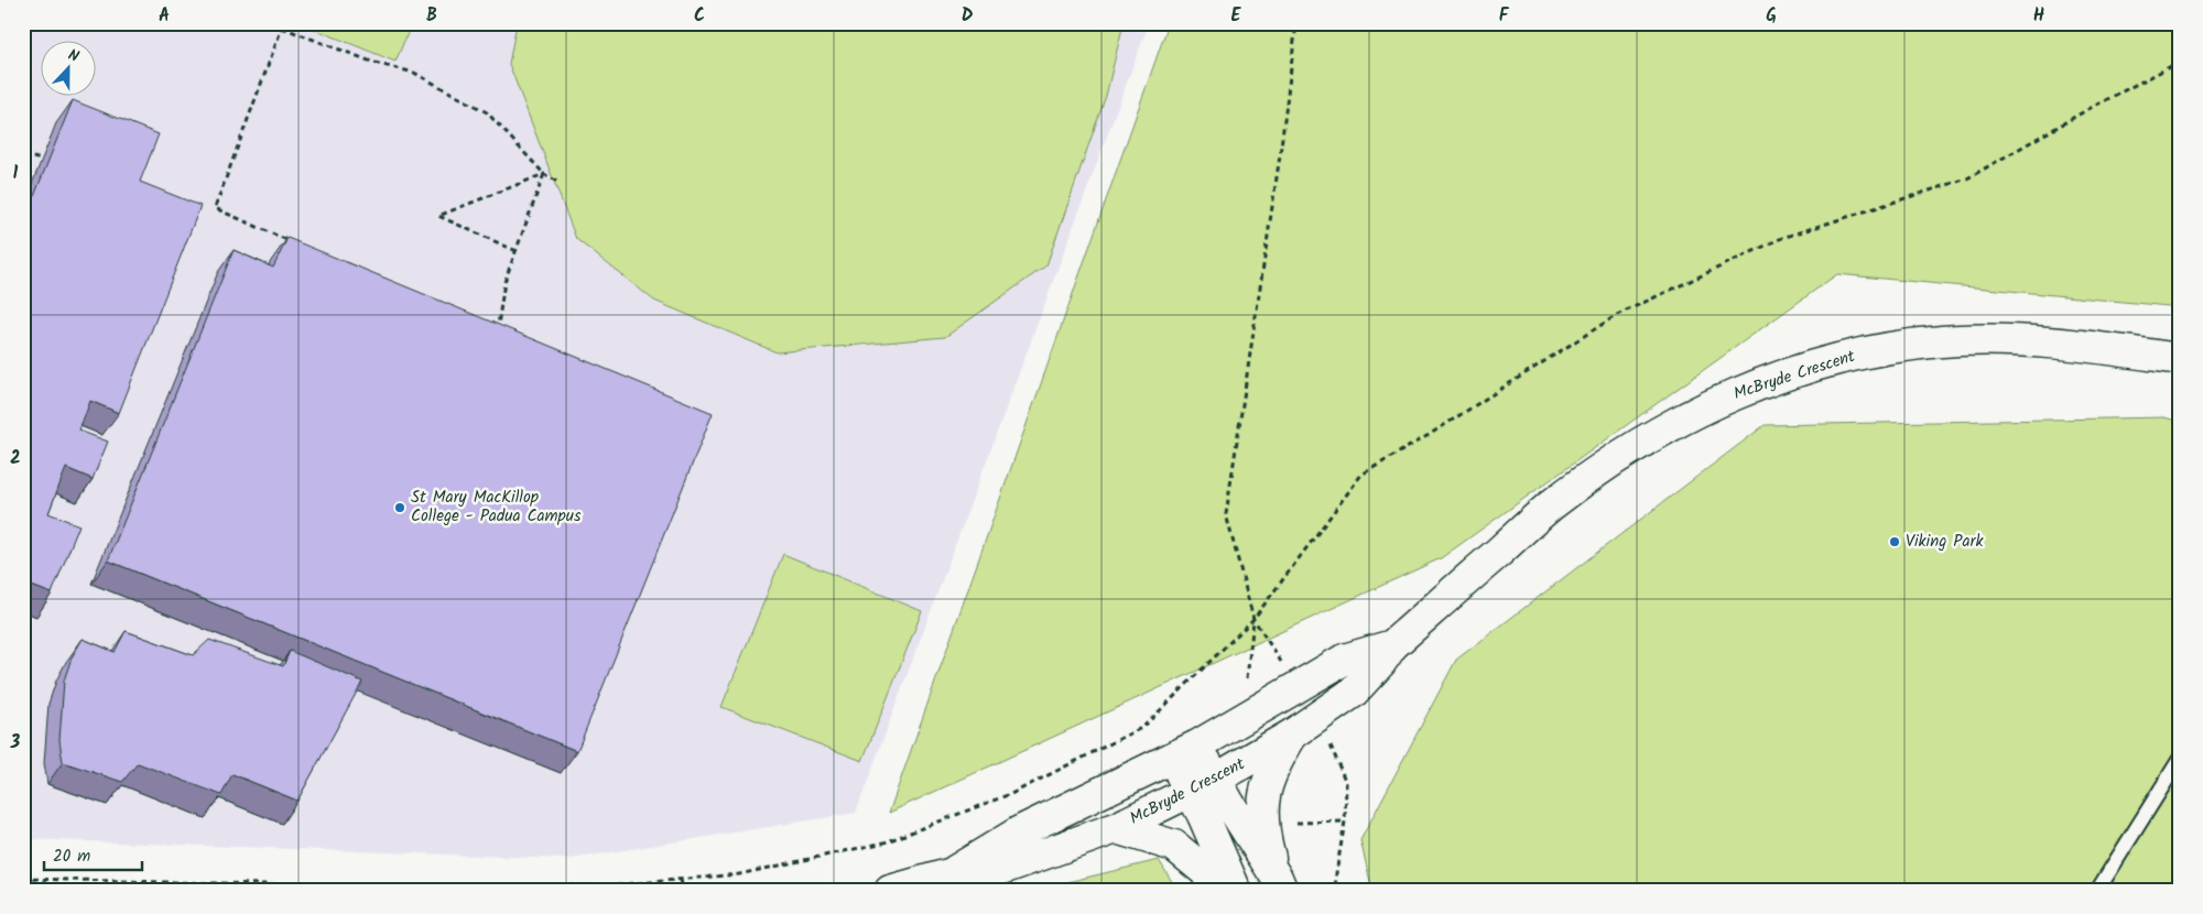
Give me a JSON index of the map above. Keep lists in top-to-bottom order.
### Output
{
  "streets": {
    "street": ["McBryde Crescent"]
  },
  "places": ["St Mary MacKillop College - Padua Campus", "Viking Park"],
  "scale_bar": "20 m",
  "north": "top",
  "grid": {
    "columns": [
      "A",
      "B",
      "C",
      "D",
      "E",
      "F",
      "G",
      "H"
    ],
    "rows": ["1", "2", "3"]
  }
}
